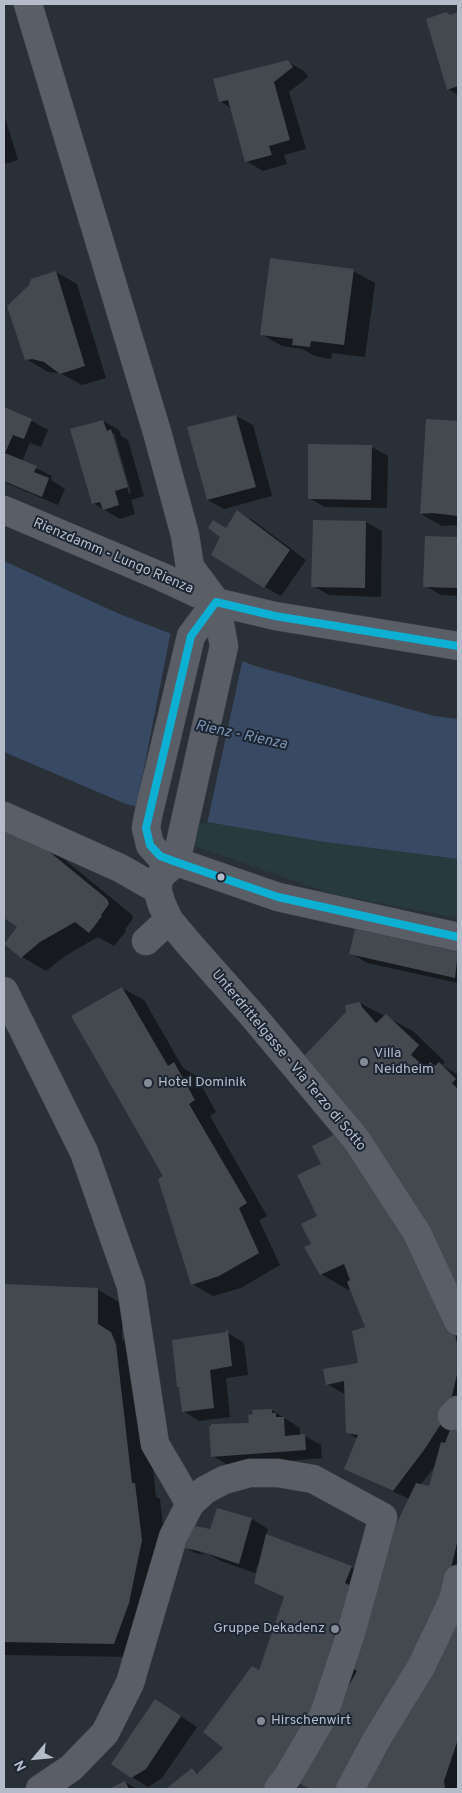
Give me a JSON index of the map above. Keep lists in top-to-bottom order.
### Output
{
  "streets": {
    "street": ["Rienzdamm - Lungo Rienza", "Unterdrittelgasse - Via Terzo di Sotto"]
  },
  "water": ["Rienz - Rienza"],
  "places": [
    "Villa Neidheim",
    "Hotel Dominik",
    "Gruppe Dekadenz",
    "Hirschenwirt"
  ],
  "north": "bottom left"
}
